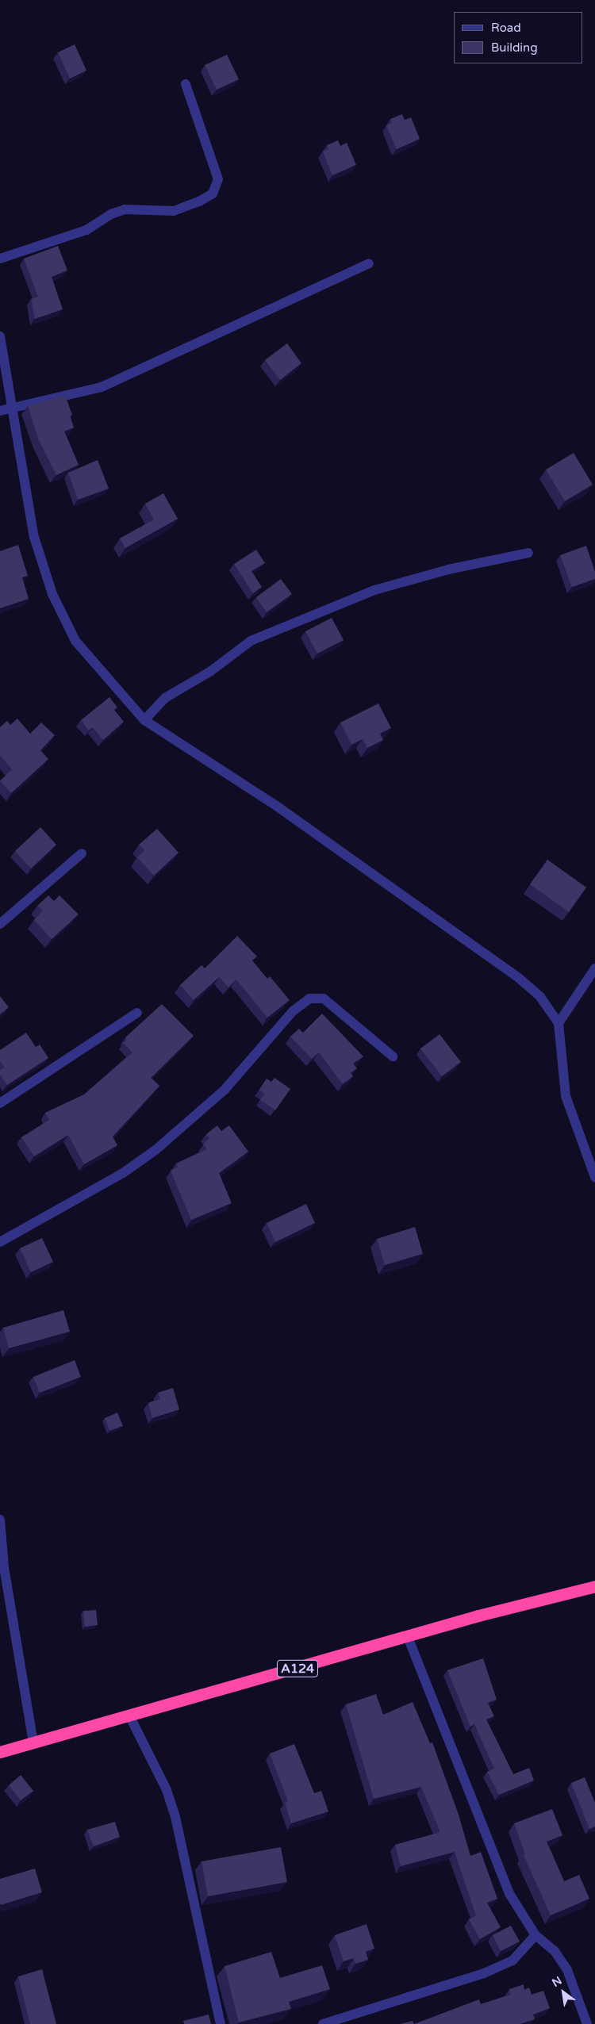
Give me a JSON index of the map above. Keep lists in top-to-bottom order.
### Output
{
  "streets": {
    "highway": ["A124"]
  },
  "legend": ["Road", "Building"],
  "north": "top left"
}
